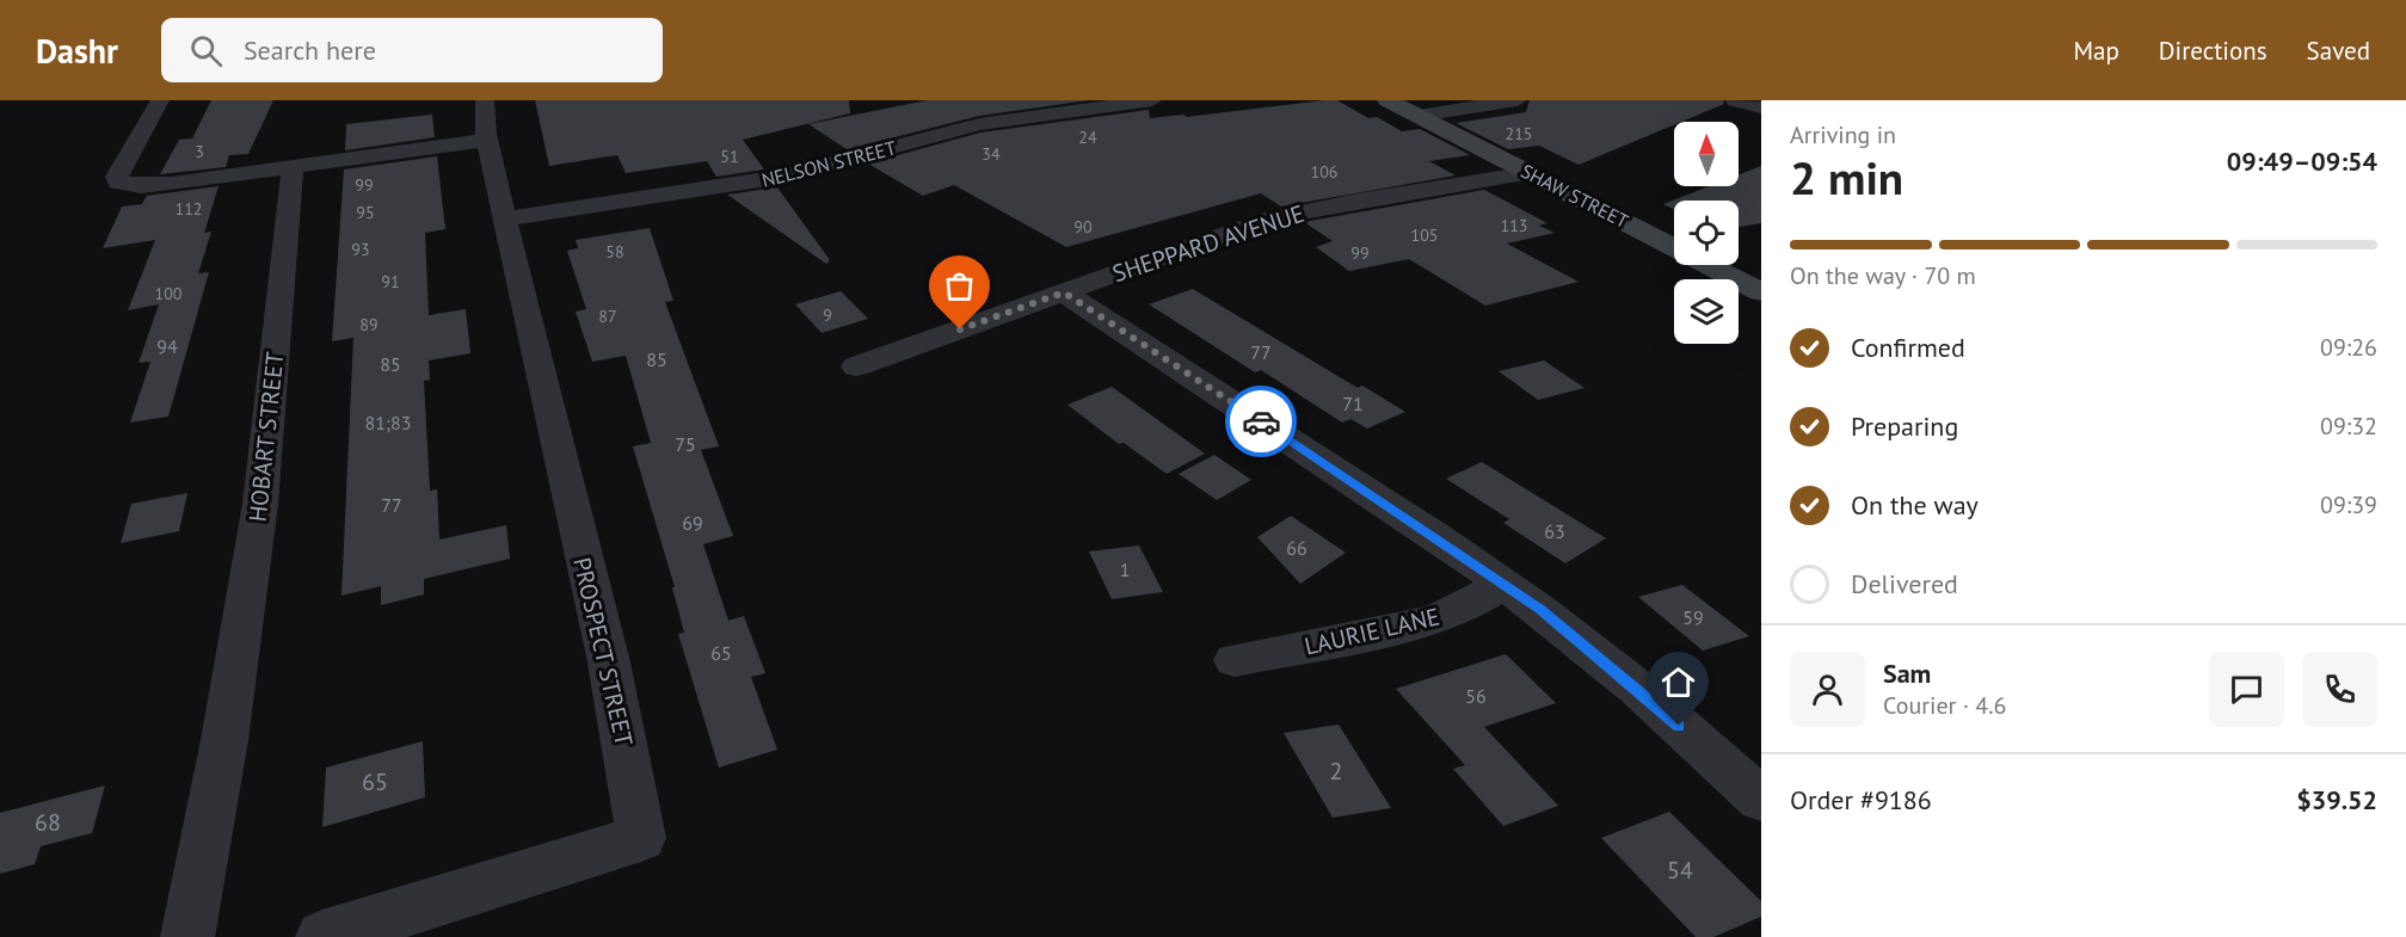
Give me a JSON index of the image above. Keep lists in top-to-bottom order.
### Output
{
  "streets": {
    "street": [
      "NELSON STREET",
      "SHAW STREET",
      "SHEPPARD AVENUE",
      "HOBART STREET",
      "LAURIE LANE",
      "PROSPECT STREET"
    ]
  },
  "crossings": [
    ["NELSON STREET", "PROSPECT STREET"],
    ["SHAW STREET", "SHEPPARD AVENUE"],
    ["SHEPPARD AVENUE", "LAURIE LANE"]
  ],
  "house_numbers": [
    "215",
    "24",
    "3",
    "34",
    "51",
    "106",
    "99",
    "112",
    "95",
    "113",
    "90",
    "105",
    "93",
    "58",
    "99",
    "91",
    "100",
    "9",
    "87",
    "89",
    "94",
    "77",
    "85",
    "85",
    "71",
    "81;83",
    "75",
    "77",
    "69",
    "63",
    "66",
    "1",
    "59",
    "65",
    "56",
    "2",
    "65",
    "68",
    "54"
  ],
  "north": "top",
  "page": {
    "header": "Dashr",
    "search": "Search here",
    "nav": ["Map", "Directions", "Saved"],
    "heading": ["2 min", "Arriving in", "09:49–09:54"],
    "panel": [
      "Sam",
      "Courier · 4.6",
      "Order #9186",
      "$39.52"
    ],
    "bar": "On the way · 70 m",
    "list": [
      ["Confirmed", "09:26"],
      ["Preparing", "09:32"],
      ["On the way", "09:39"],
      "Delivered"
    ]
  }
}
